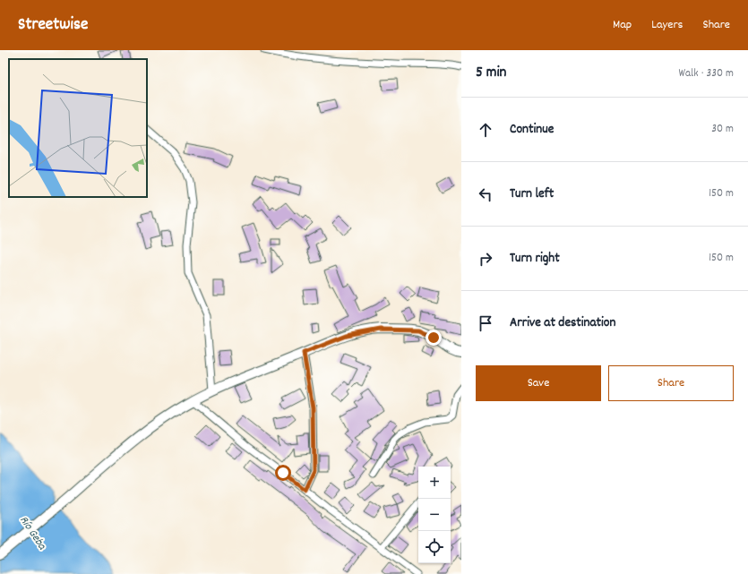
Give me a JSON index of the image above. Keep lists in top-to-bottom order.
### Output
{
  "water": ["Río Geba"],
  "page": {
    "header": "Streetwise",
    "nav": ["Map", "Layers", "Share"],
    "heading": ["5 min", "Walk · 330 m"],
    "list": [
      ["Continue", "30 m"],
      ["Turn left", "150 m"],
      ["Turn right", "150 m"],
      "Arrive at destination"
    ],
    "buttons": ["Save", "Share"],
    "map_buttons": ["+", "−"]
  }
}
